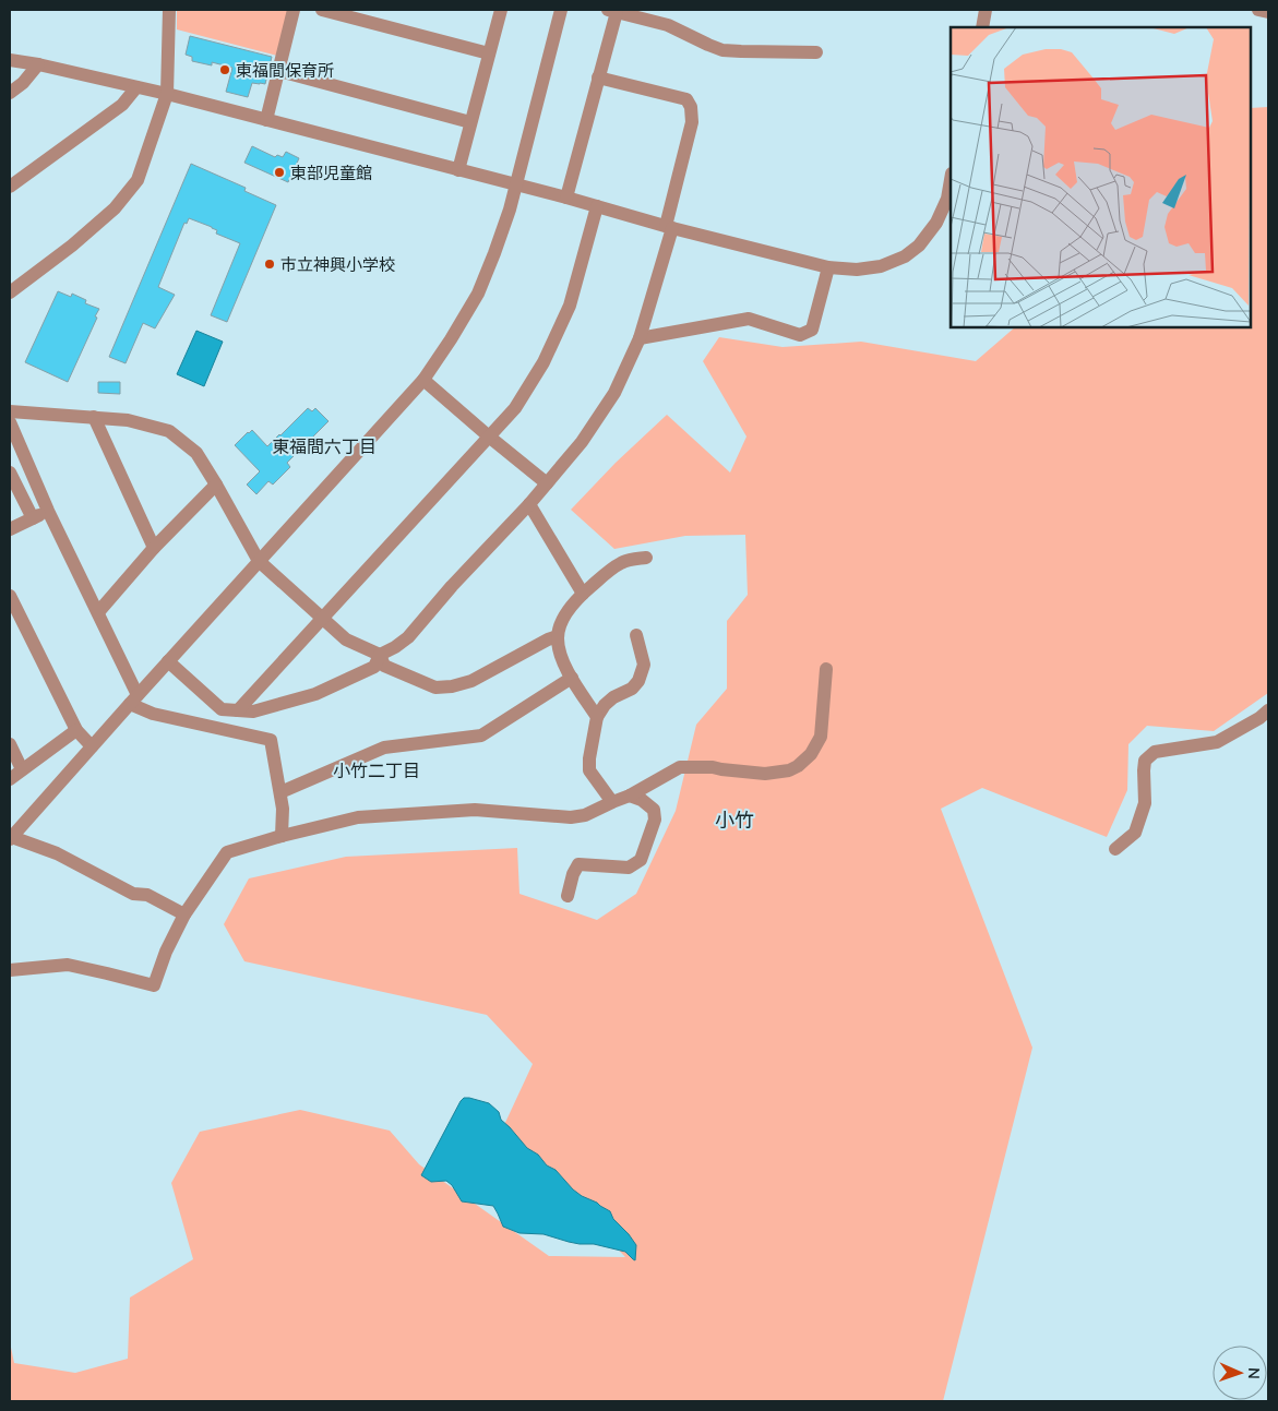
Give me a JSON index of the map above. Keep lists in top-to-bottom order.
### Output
{
  "districts": ["東福間六丁目", "小竹二丁目", "小竹"],
  "places": ["東福間保育所", "東部児童館", "市立神興小学校"],
  "north": "right"
}
